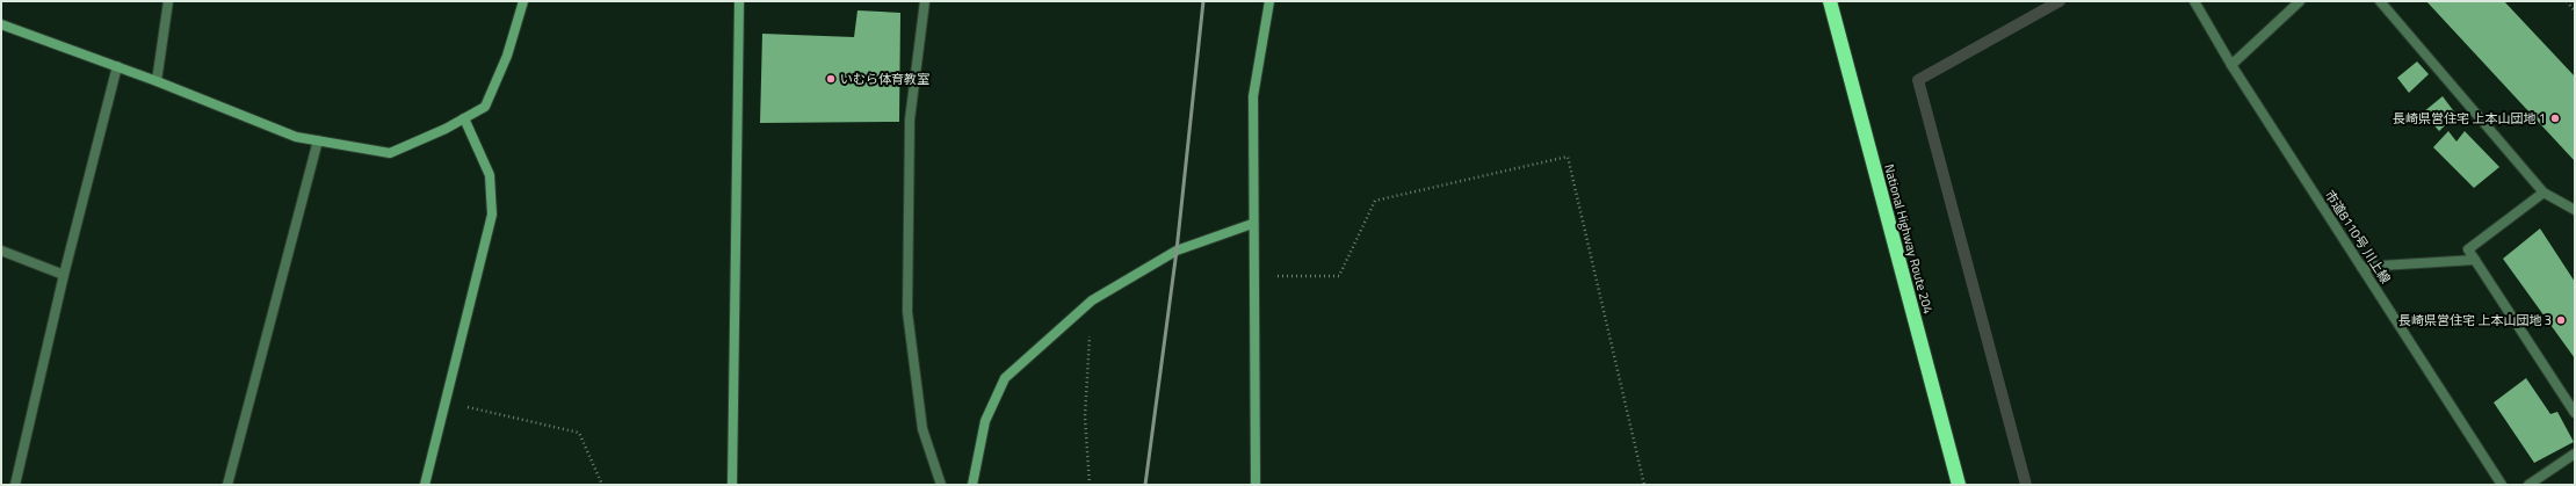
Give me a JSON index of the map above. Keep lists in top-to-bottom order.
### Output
{
  "streets": {
    "highway": ["National Highway Route 204"],
    "street": ["市道8110号 川上線"]
  },
  "places": ["いむら体育教室", "長崎県営住宅 上本山団地 1", "長崎県営住宅 上本山団地 3"]
}
